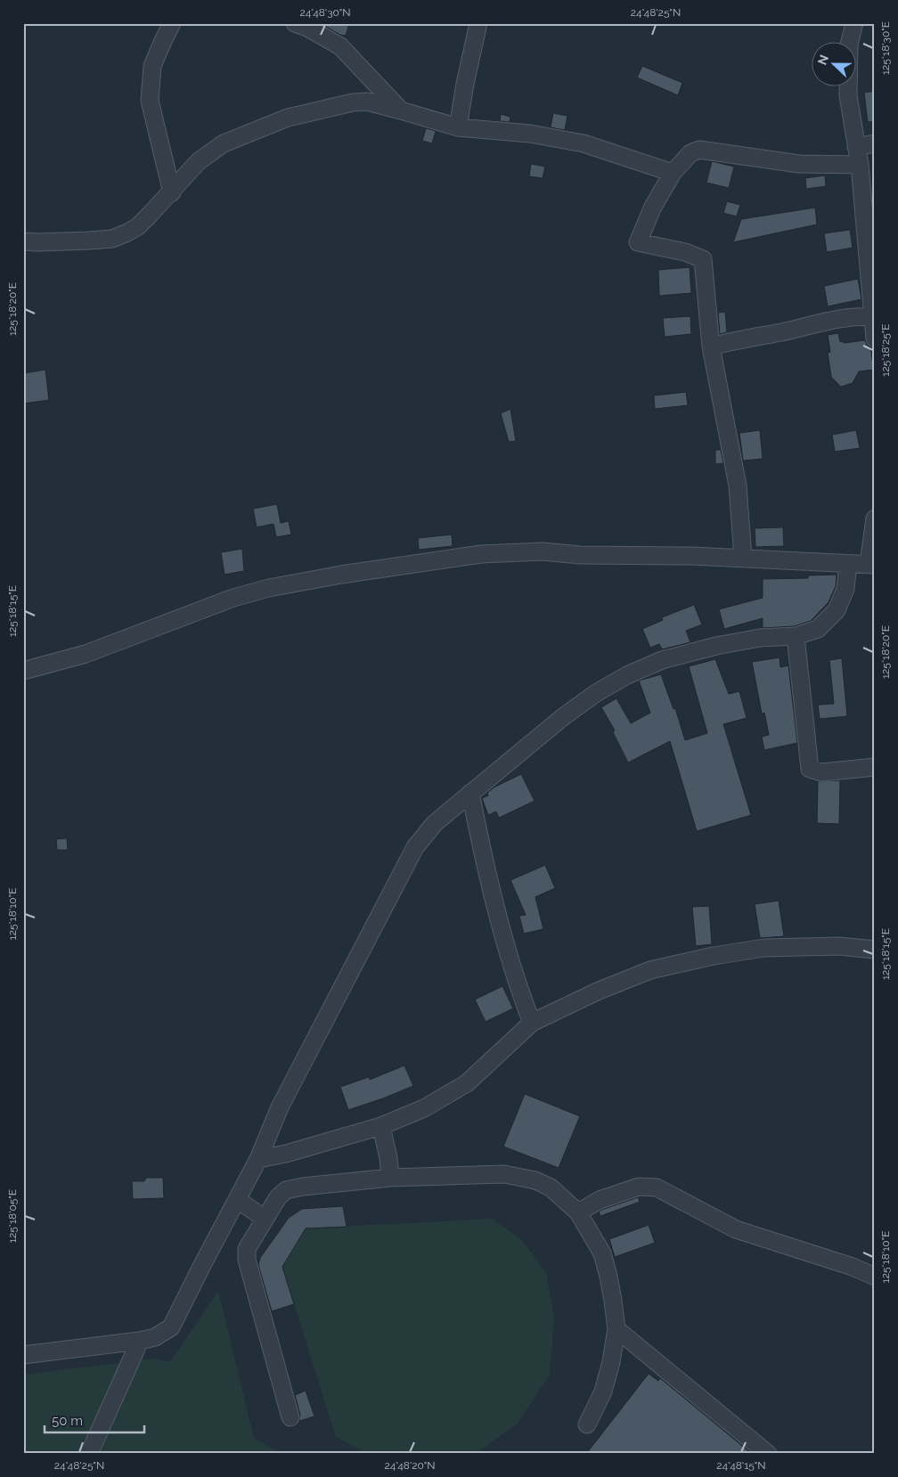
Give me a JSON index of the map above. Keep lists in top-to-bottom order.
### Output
{
  "scale_bar": "50 m",
  "north": "left",
  "coordinates": [
    "24°48'30\"N",
    "24°48'25\"N",
    "125°18'30\"E",
    "125°18'20\"E",
    "125°18'25\"E",
    "125°18'15\"E",
    "125°18'10\"E",
    "125°18'05\"E",
    "24°48'20\"N",
    "24°48'15\"N"
  ]
}
